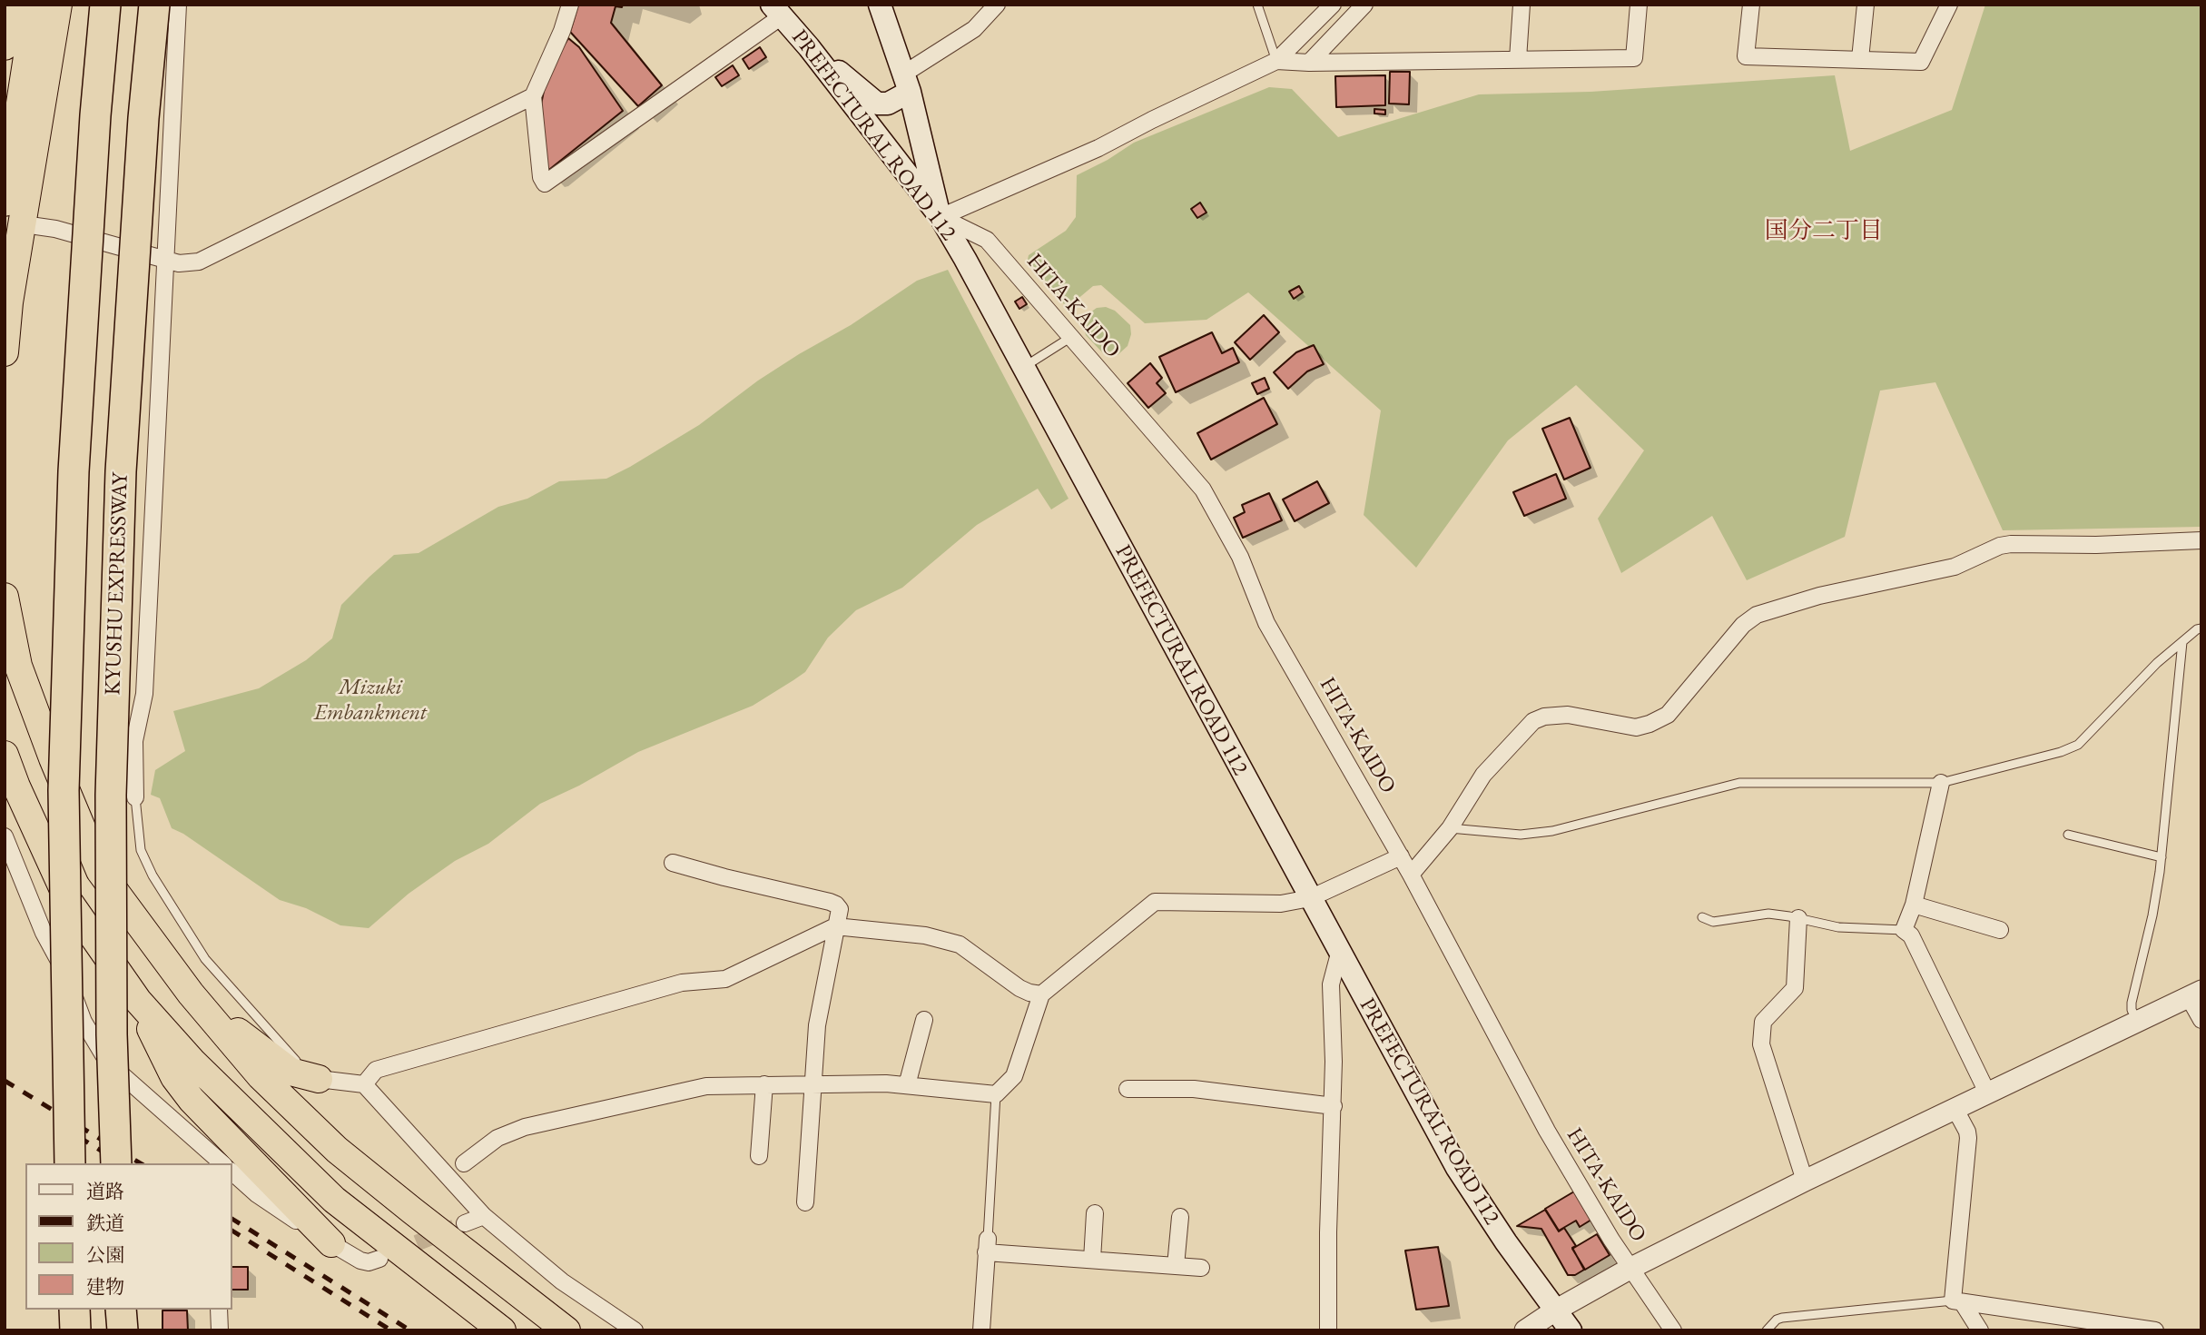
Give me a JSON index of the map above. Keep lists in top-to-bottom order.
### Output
{
  "streets": {
    "highway": ["KYUSHU EXPRESSWAY"],
    "main road": ["PREFECTURAL ROAD 112"],
    "street": ["HITA-KAIDO"]
  },
  "crossings": [
    ["PREFECTURAL ROAD 112", "HITA-KAIDO"]
  ],
  "districts": ["国分二丁目"],
  "parks": ["Mizuki Embankment"],
  "legend": [
    "道路",
    "鉄道",
    "公園",
    "建物"
  ]
}
